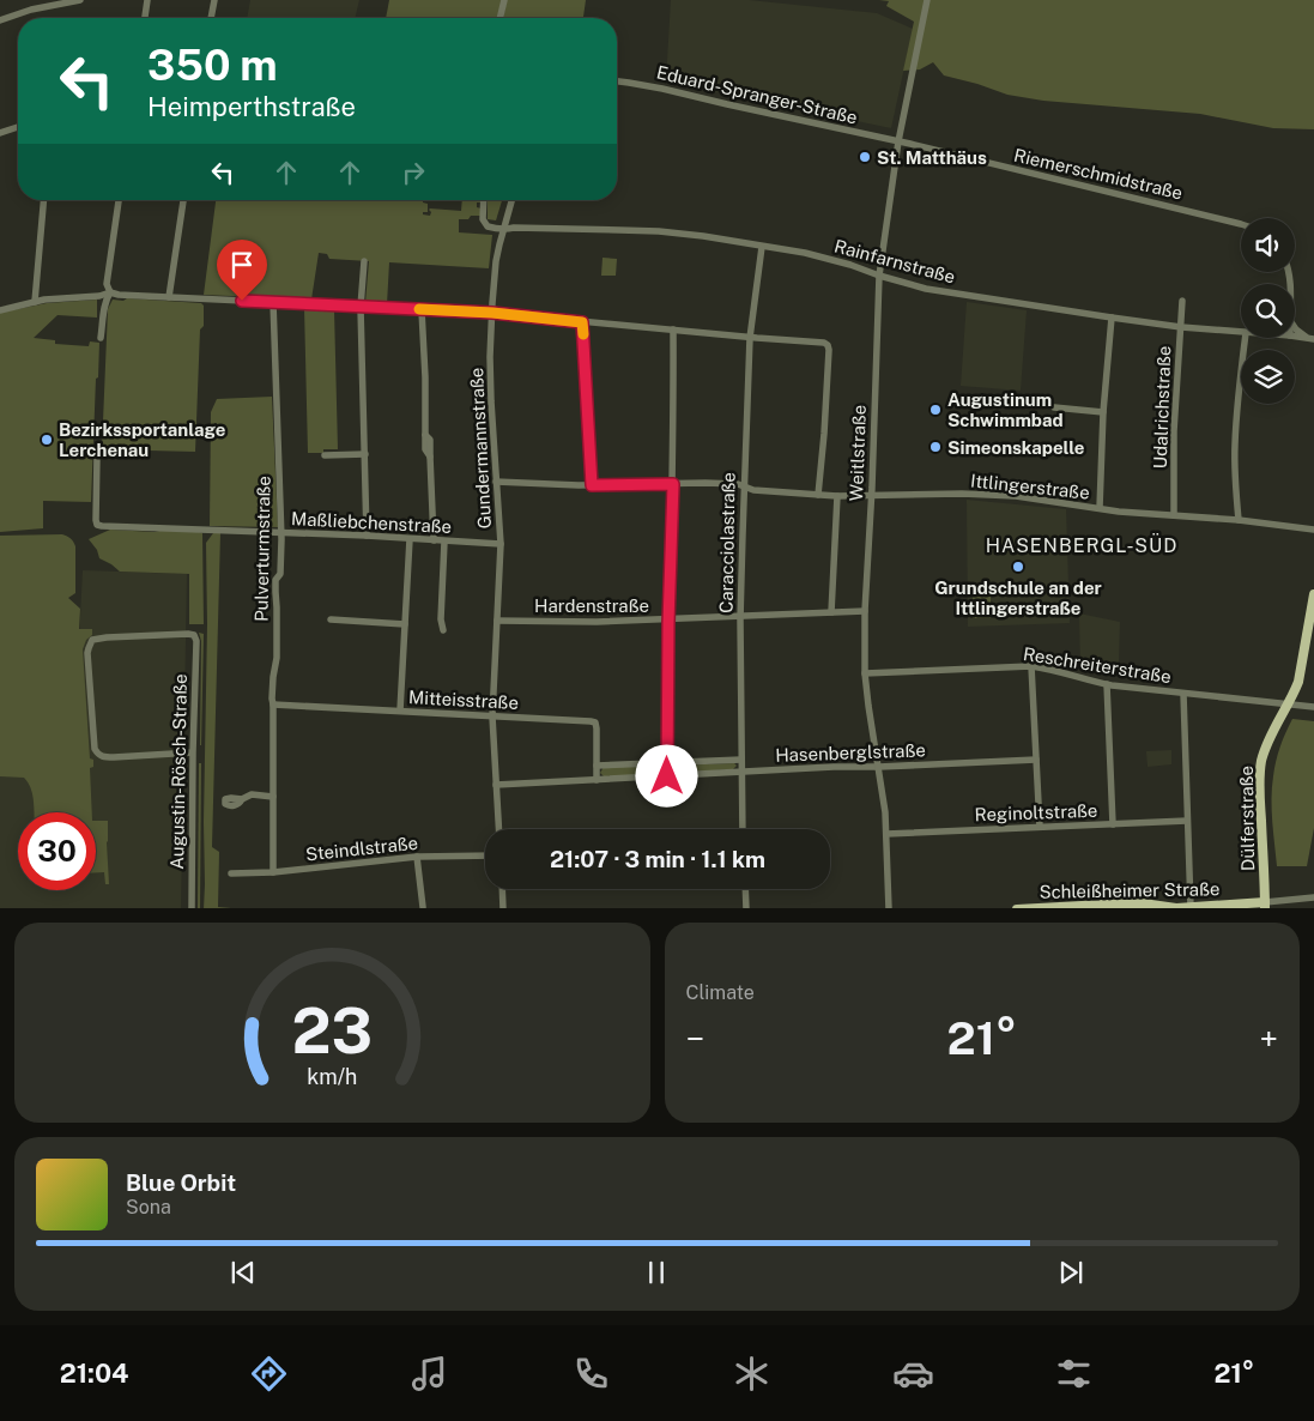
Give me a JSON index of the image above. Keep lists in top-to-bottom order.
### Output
{
  "streets": {
    "main road": ["Dülferstraße", "Schleißheimer Straße"],
    "street": [
      "Eduard-Spranger-Straße",
      "Riemerschmidstraße",
      "Rainfarnstraße",
      "Udalrichstraße",
      "Gundermannstraße",
      "Weitlstraße",
      "Ittlingerstraße",
      "Maßliebchenstraße",
      "Caracciolastraße",
      "Pulverturmstraße",
      "Hardenstraße",
      "Reschreiterstraße",
      "Mitteisstraße",
      "Hasenberglstraße",
      "Augustin-Rösch-Straße",
      "Reginoltstraße",
      "Steindlstraße"
    ]
  },
  "crossings": [
    ["Eduard-Spranger-Straße", "Riemerschmidstraße"],
    ["Eduard-Spranger-Straße", "Weitlstraße"],
    ["Riemerschmidstraße", "Weitlstraße"],
    ["Rainfarnstraße", "Udalrichstraße"],
    ["Rainfarnstraße", "Gundermannstraße"],
    ["Rainfarnstraße", "Weitlstraße"],
    ["Rainfarnstraße", "Caracciolastraße"],
    ["Udalrichstraße", "Ittlingerstraße"],
    ["Gundermannstraße", "Ittlingerstraße"],
    ["Gundermannstraße", "Maßliebchenstraße"],
    ["Gundermannstraße", "Hardenstraße"],
    ["Gundermannstraße", "Mitteisstraße"],
    ["Gundermannstraße", "Hasenberglstraße"],
    ["Weitlstraße", "Ittlingerstraße"],
    ["Weitlstraße", "Hardenstraße"],
    ["Weitlstraße", "Reschreiterstraße"],
    ["Weitlstraße", "Hasenberglstraße"],
    ["Weitlstraße", "Reginoltstraße"],
    ["Ittlingerstraße", "Caracciolastraße"],
    ["Maßliebchenstraße", "Pulverturmstraße"],
    ["Caracciolastraße", "Hardenstraße"],
    ["Caracciolastraße", "Hasenberglstraße"],
    ["Pulverturmstraße", "Mitteisstraße"],
    ["Pulverturmstraße", "Steindlstraße"],
    ["Reschreiterstraße", "Dülferstraße"],
    ["Mitteisstraße", "Hasenberglstraße"],
    ["Dülferstraße", "Schleißheimer Straße"]
  ],
  "districts": ["HASENBERGL-SÜD"],
  "places": [
    "St. Matthäus",
    "Augustinum Schwimmbad",
    "Bezirkssportanlage Lerchenau",
    "Simeonskapelle",
    "Grundschule an der Ittlingerstraße"
  ],
  "page": {
    "turn": ["350 m", "Heimperthstraße"],
    "limit": "30",
    "trip": "21:07 · 3 min · 1.1 km",
    "tile": "Climate",
    "heat": ["−", "21°", "+"],
    "song": ["Blue Orbit", "Sona"],
    "tabs": ["21:04", "21°"],
    "gauge": ["23", "km/h"]
  }
}
